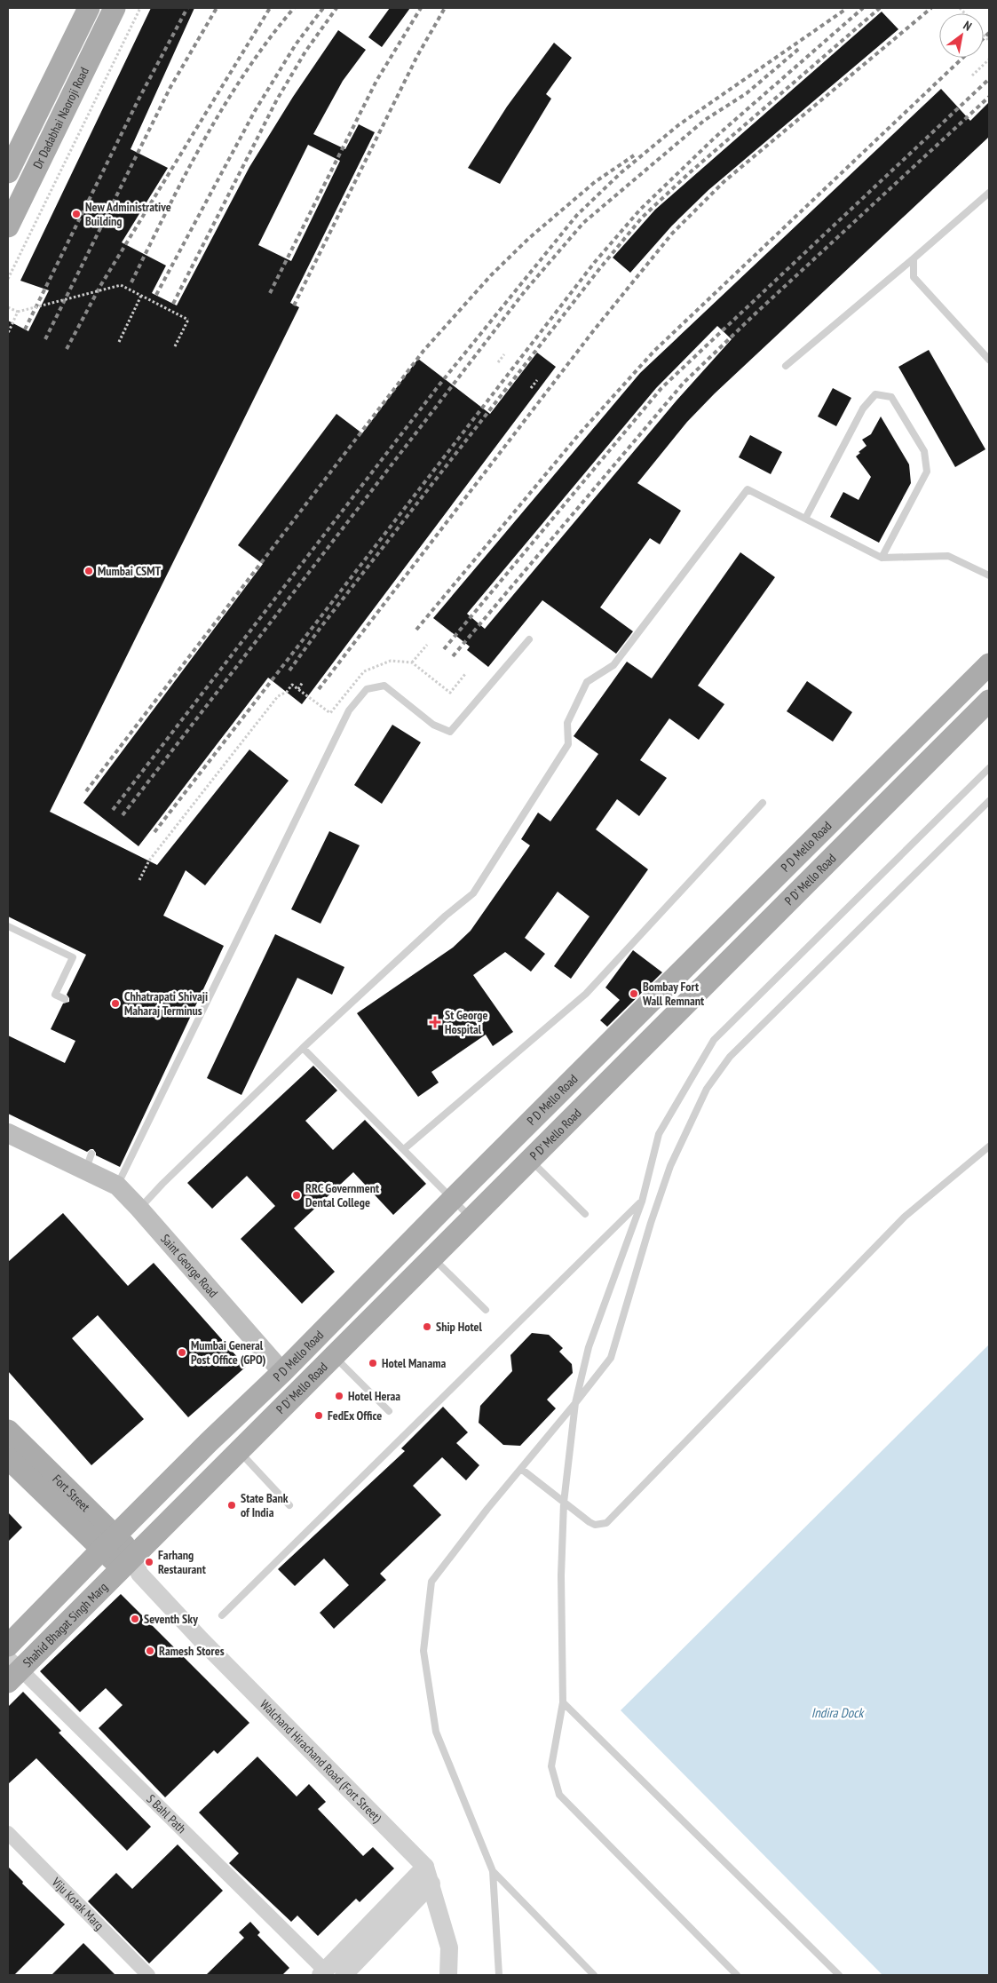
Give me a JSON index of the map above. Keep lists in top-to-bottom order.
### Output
{
  "streets": {
    "main road": [
      "Dr Dadabhai Naoroji Road",
      "P D Mello Road",
      "P D' Mello Road",
      "Saint George Road",
      "Fort Street",
      "Shahid Bhagat Singh Marg"
    ],
    "street": ["Walchand Hirachand Road (Fort Street)", "S Bahl Path", "Viju Kotak Marg"]
  },
  "crossings": [
    ["P D Mello Road", "Saint George Road"],
    ["P D Mello Road", "Fort Street"],
    ["P D Mello Road", "Shahid Bhagat Singh Marg"],
    ["P D' Mello Road", "Fort Street"],
    ["P D' Mello Road", "Shahid Bhagat Singh Marg"],
    ["P D' Mello Road", "Walchand Hirachand Road (Fort Street)"],
    ["Fort Street", "Shahid Bhagat Singh Marg"],
    ["Fort Street", "Walchand Hirachand Road (Fort Street)"],
    ["Shahid Bhagat Singh Marg", "Walchand Hirachand Road (Fort Street)"],
    ["Shahid Bhagat Singh Marg", "S Bahl Path"]
  ],
  "water": ["Indira Dock"],
  "places": {
    "other": [
      "New Administrative Building",
      "Mumbai CSMT",
      "Bombay Fort Wall Remnant",
      "Chhatrapati Shivaji Maharaj Terminus",
      "RRC Government Dental College",
      "Ship Hotel",
      "Mumbai General Post Office (GPO)",
      "Hotel Manama",
      "Hotel Heraa",
      "FedEx Office",
      "State Bank of India",
      "Farhang Restaurant",
      "Seventh Sky",
      "Ramesh Stores"
    ],
    "health": ["St George Hospital"]
  },
  "north": "top right"
}
